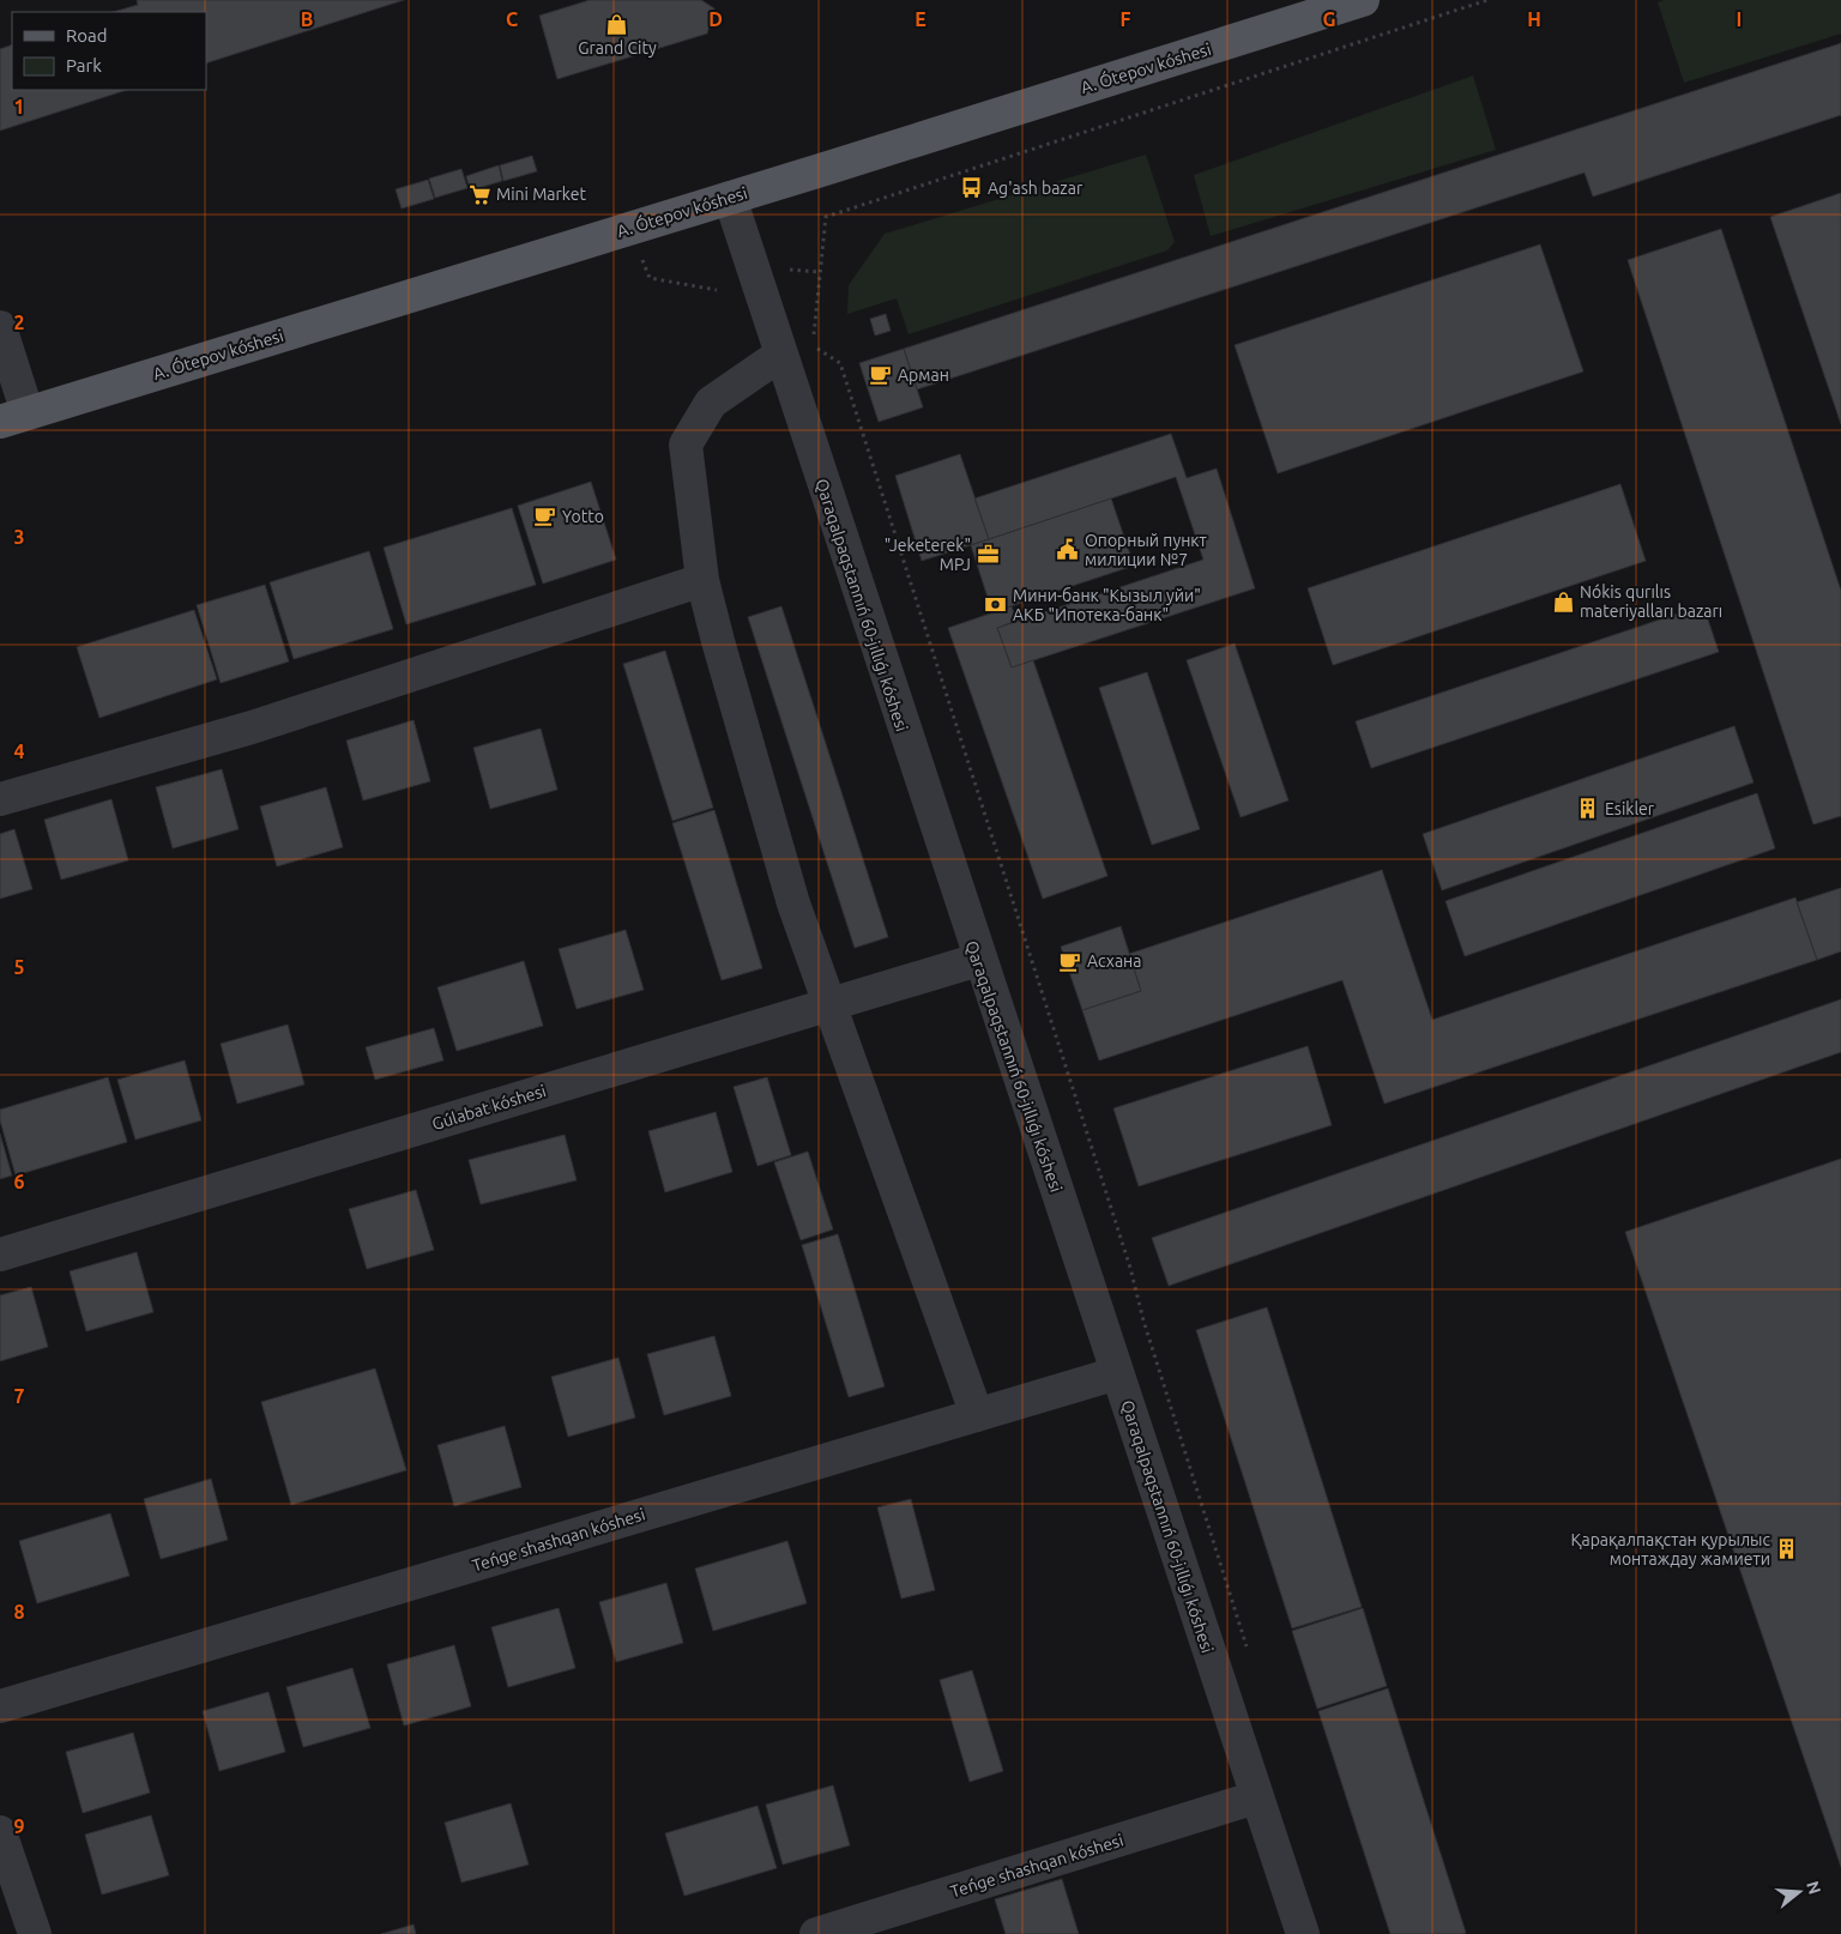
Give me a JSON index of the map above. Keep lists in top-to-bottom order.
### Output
{
  "streets": {
    "main road": ["A. Ótepov kóshesi"],
    "street": ["Qaraqalpaqstannıń 60-jıllıǵı kóshesi", "Gúlabat kóshesi", "Teńge shashqan kóshesi"]
  },
  "crossings": [
    ["A. Ótepov kóshesi", "Qaraqalpaqstannıń 60-jıllıǵı kóshesi"],
    ["Qaraqalpaqstannıń 60-jıllıǵı kóshesi", "Gúlabat kóshesi"],
    ["Qaraqalpaqstannıń 60-jıllıǵı kóshesi", "Teńge shashqan kóshesi"]
  ],
  "places": {
    "shop": ["Grand City", "Nókis qurılıs materiyalları bazarı"],
    "bus stop": ["Ag'ash bazar"],
    "supermarket": ["Mini Market"],
    "cafe": ["Арман", "Yotto", "Асхана"],
    "public building": ["Опорный пункт милиции №7"],
    "office": ["\"Jeketerek\" MPJ"],
    "bank": ["Мини-банк \"Кызыл уйи\" АКБ \"Ипотека-банк\""],
    "building": ["Esikler", "Қарақалпақстан қурылыс монтаждау жамиети"]
  },
  "legend": ["Road", "Park"],
  "north": "right",
  "grid": {
    "columns": [
      "B",
      "C",
      "D",
      "E",
      "F",
      "G",
      "H",
      "I"
    ],
    "rows": [
      "1",
      "2",
      "3",
      "4",
      "5",
      "6",
      "7",
      "8",
      "9"
    ]
  }
}
